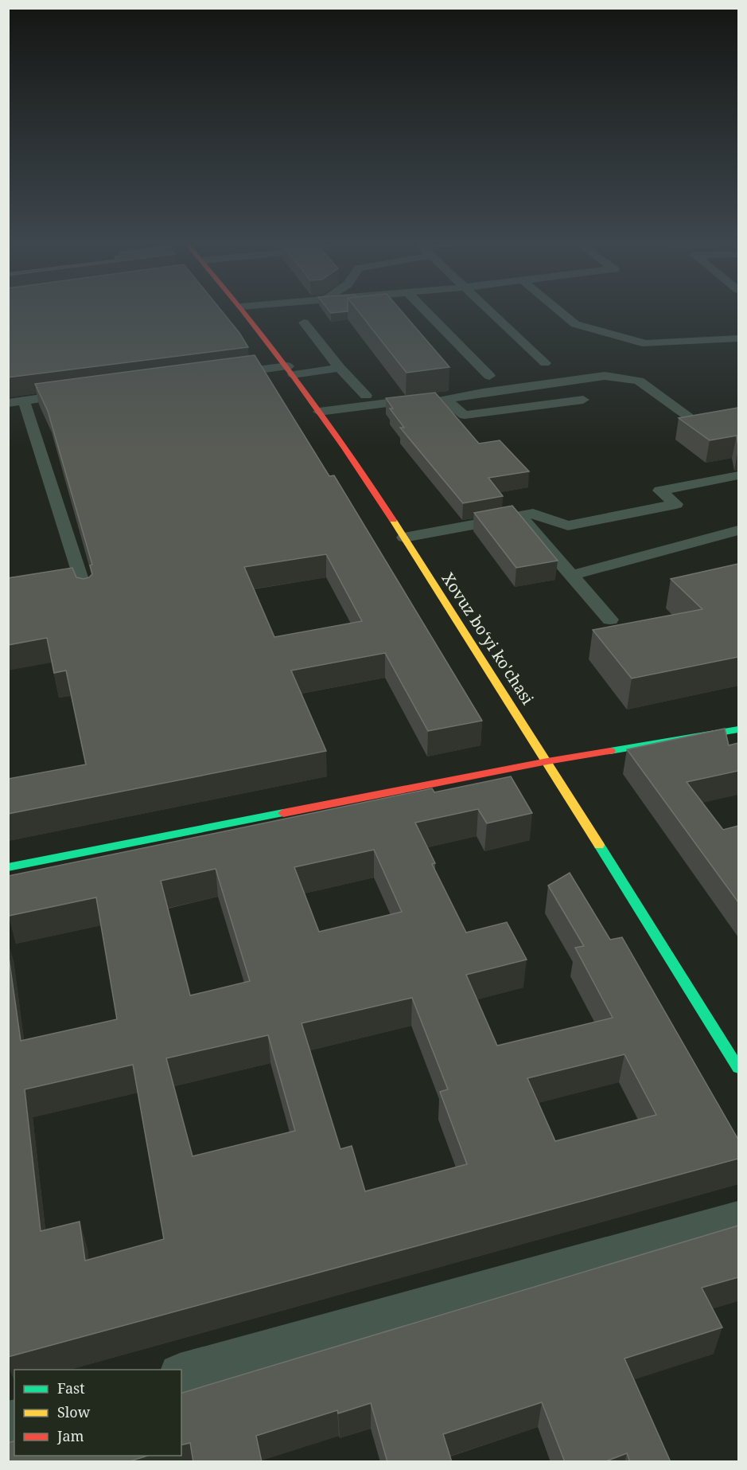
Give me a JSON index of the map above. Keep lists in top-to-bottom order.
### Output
{
  "streets": {
    "main road": ["Xovuz bo‘yi ko'chasi"]
  },
  "legend": ["Fast", "Slow", "Jam"]
}
